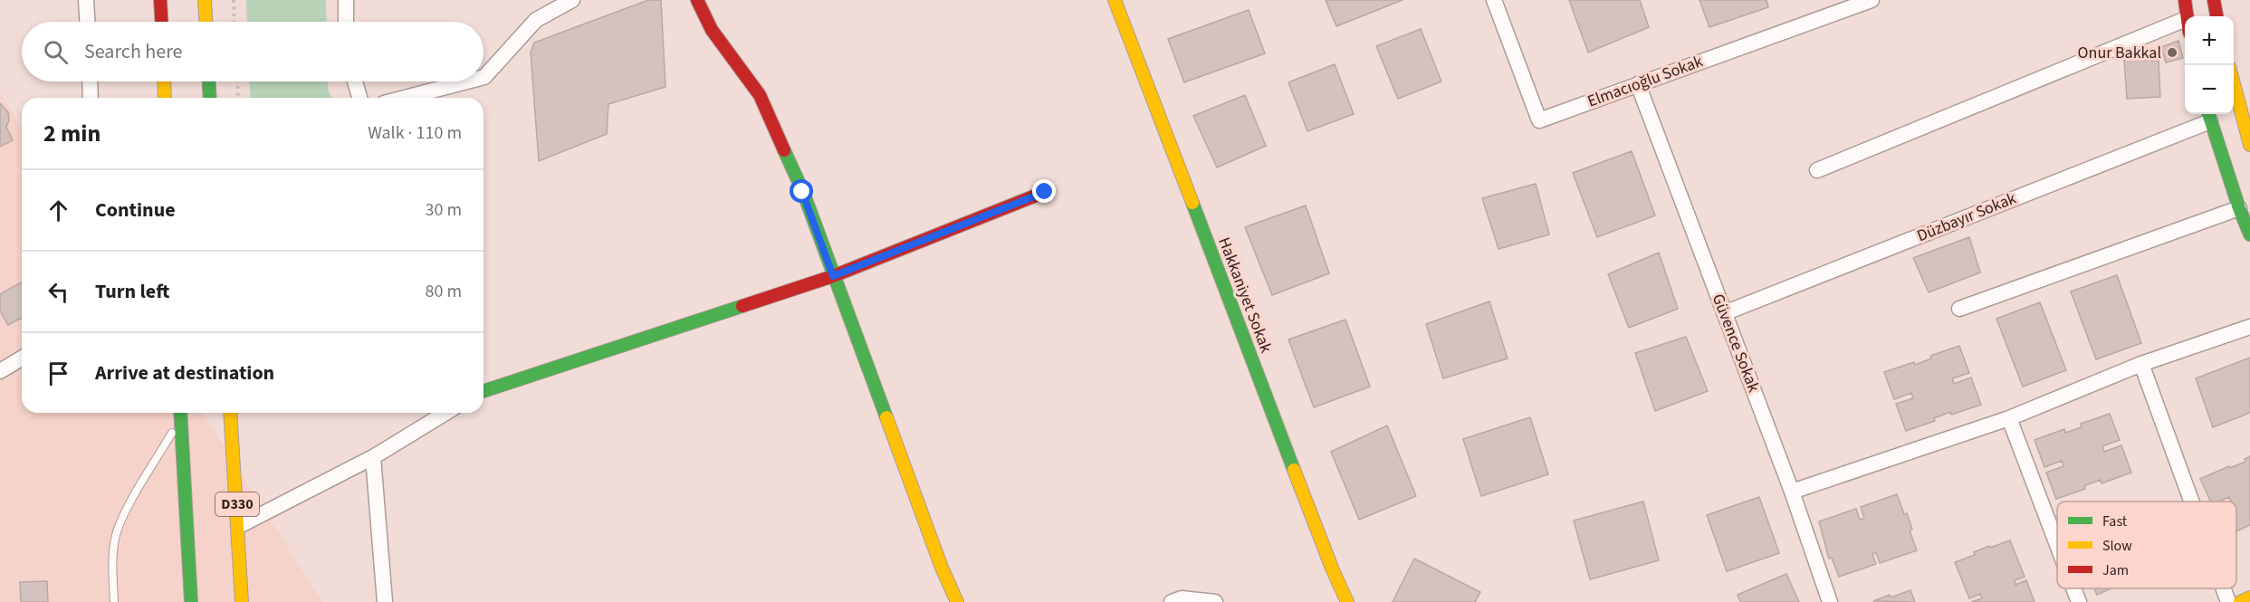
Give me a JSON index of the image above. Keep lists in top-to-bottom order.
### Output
{
  "streets": {
    "main road": ["Hakkaniyet Sokak", "D330"],
    "street": ["Elmacıoğlu Sokak", "Düzbayır Sokak", "Güvence Sokak"]
  },
  "crossings": [
    ["Elmacıoğlu Sokak", "Güvence Sokak"],
    ["Düzbayır Sokak", "Güvence Sokak"]
  ],
  "places": ["Onur Bakkal"],
  "legend": ["Fast", "Slow", "Jam"],
  "page": {
    "map_buttons": ["+", "−"],
    "search": "Search here",
    "heading": ["2 min", "Walk · 110 m"],
    "list": [
      ["Continue", "30 m"],
      ["Turn left", "80 m"],
      "Arrive at destination"
    ]
  }
}
